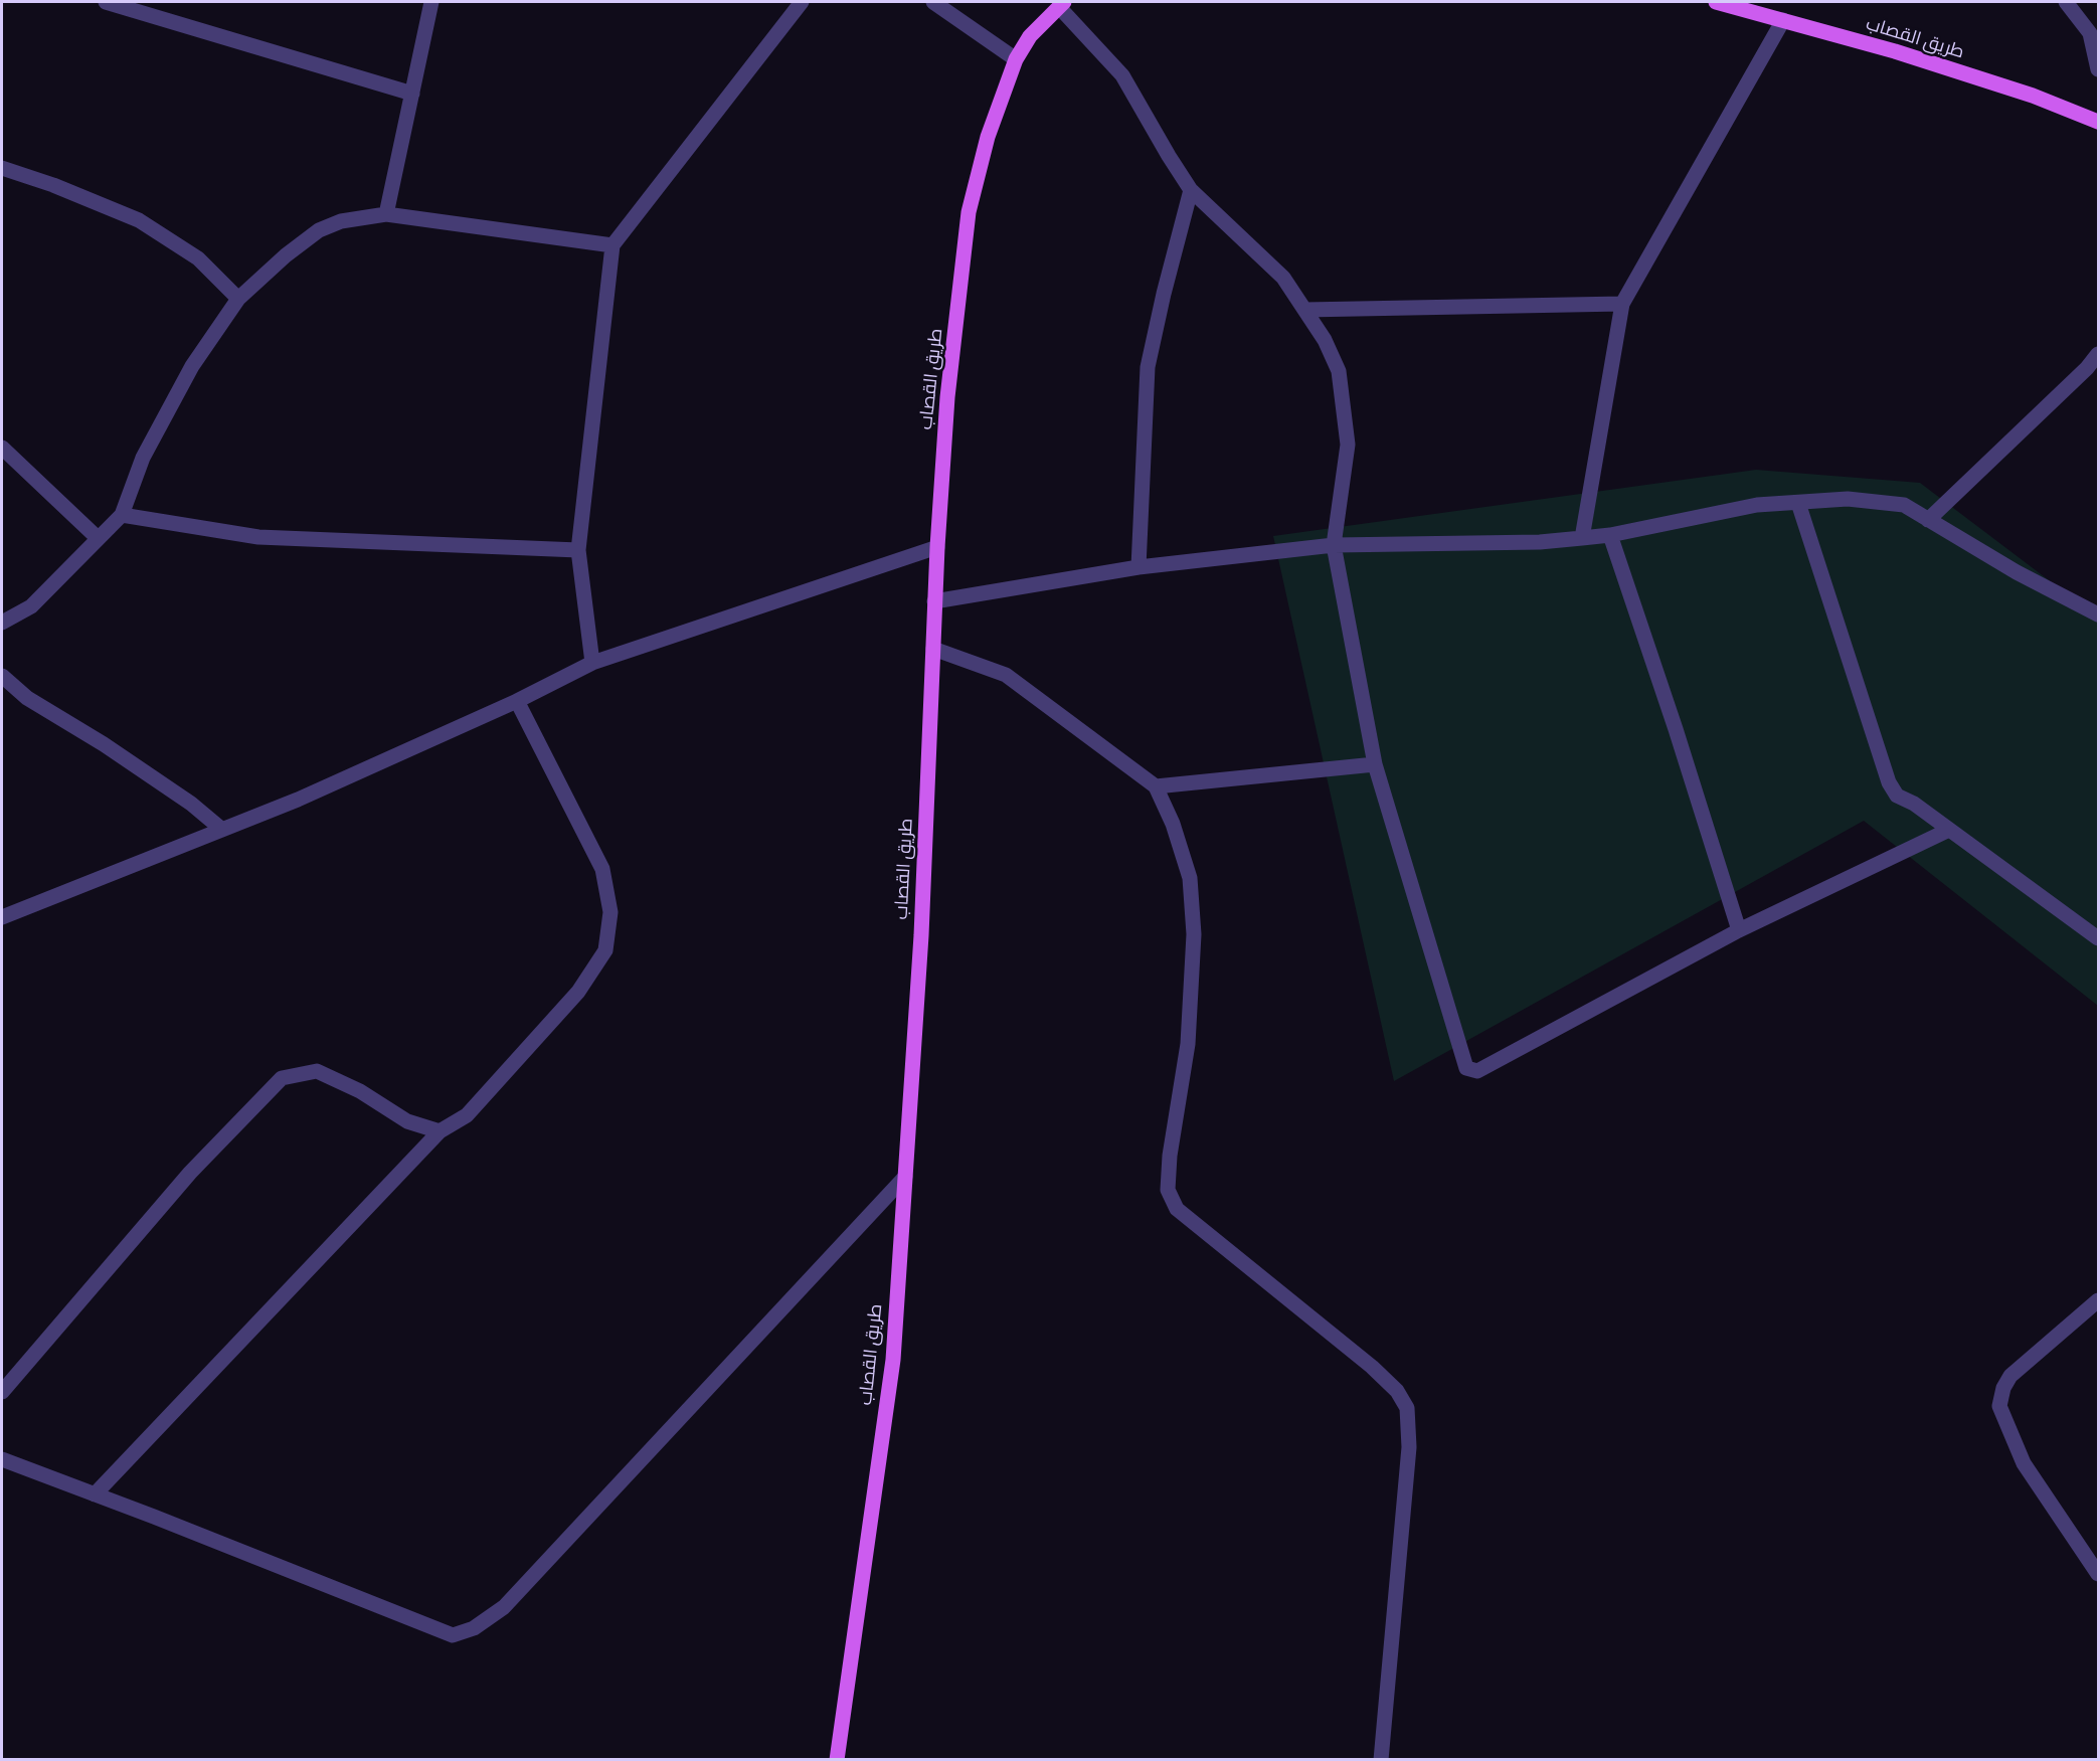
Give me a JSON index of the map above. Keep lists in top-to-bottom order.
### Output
{
  "streets": {
    "main road": ["طريق القصاب"]
  }
}
